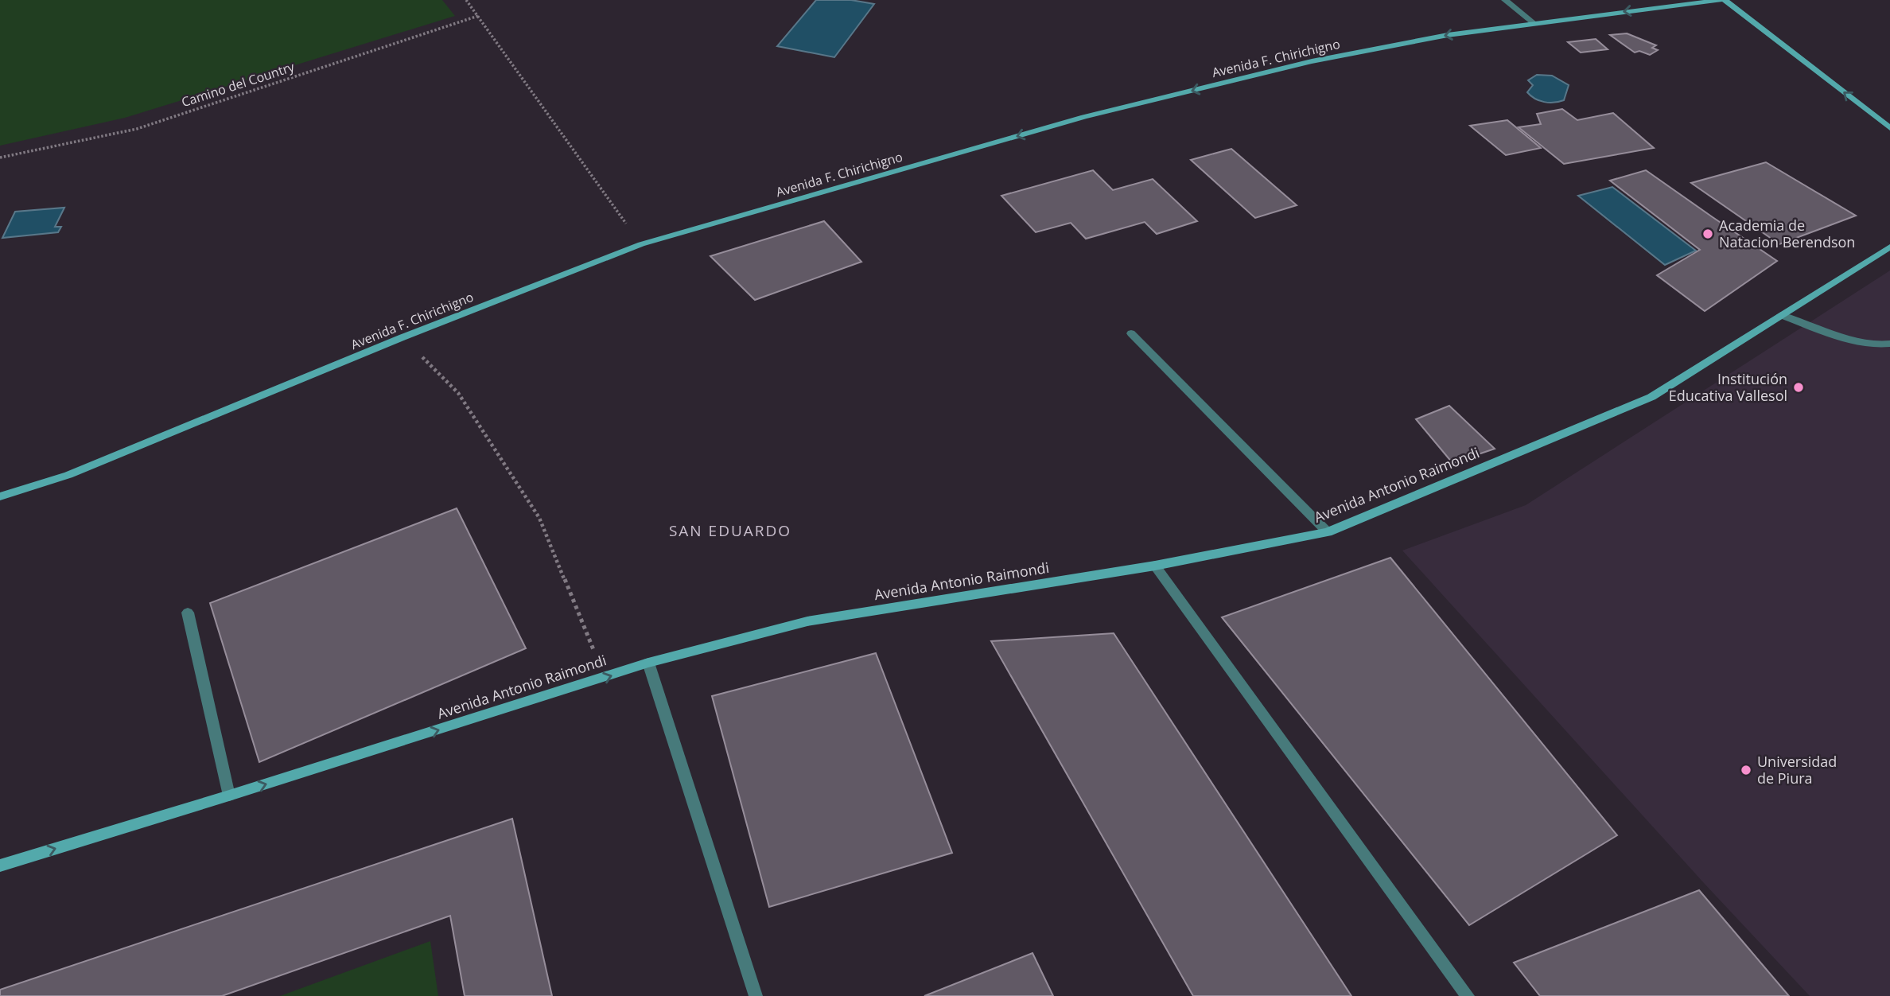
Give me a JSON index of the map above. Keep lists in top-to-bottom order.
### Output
{
  "streets": {
    "street": ["Avenida F. Chirichigno", "Avenida Antonio Raimondi"],
    "path": ["Camino del Country"]
  },
  "one_way": ["Avenida F. Chirichigno"],
  "districts": ["SAN EDUARDO"],
  "places": ["Academia de Natacion Berendson", "Institución Educativa Vallesol", "Universidad de Piura"]
}
